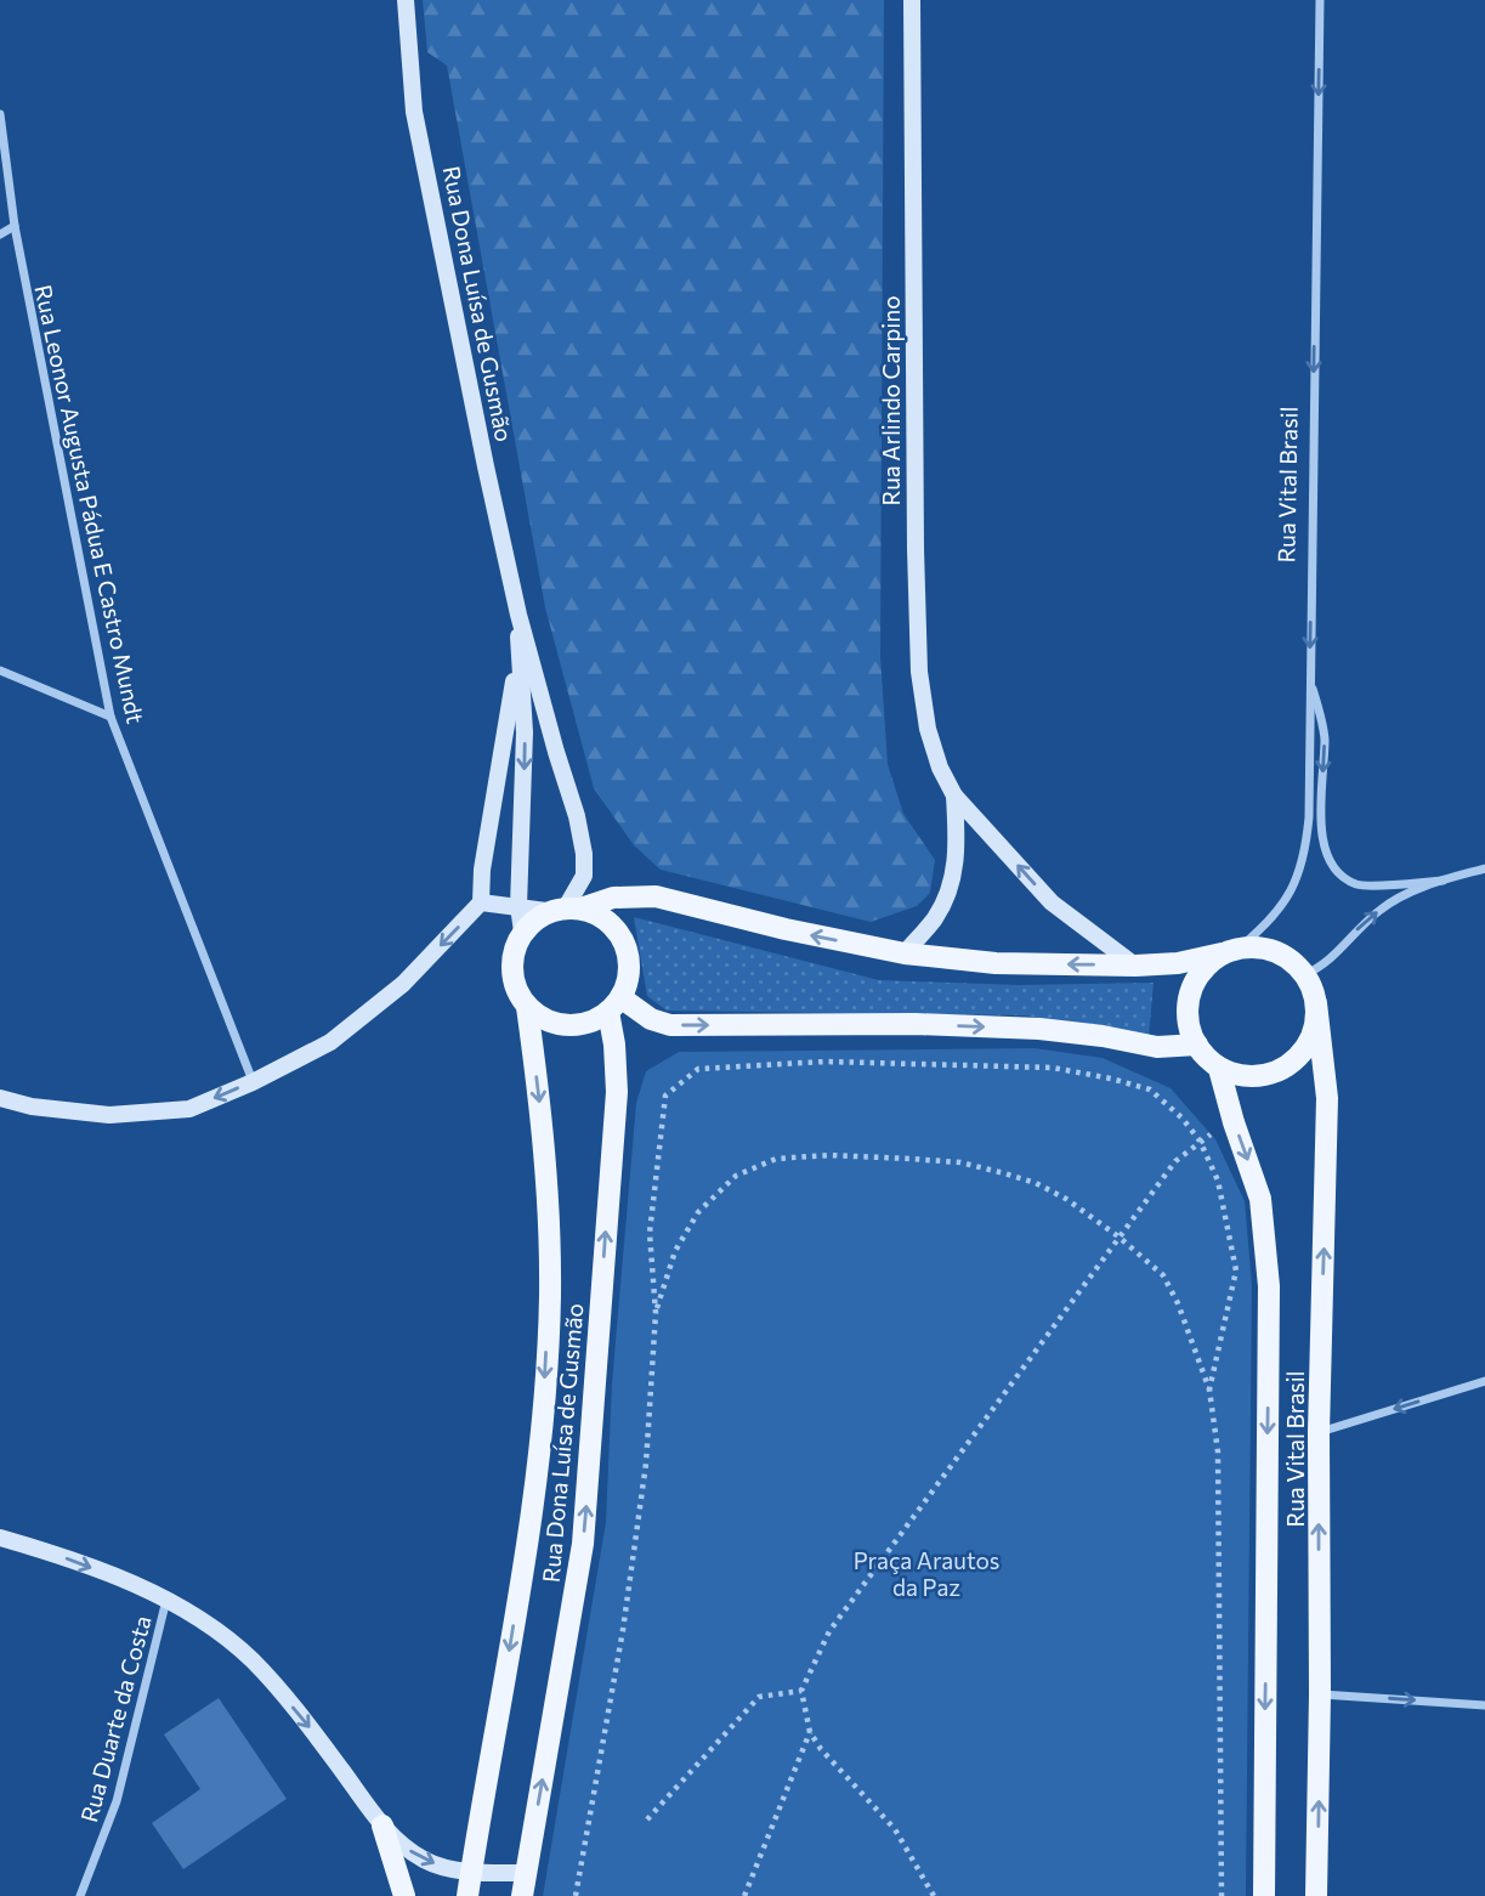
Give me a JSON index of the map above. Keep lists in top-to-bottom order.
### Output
{
  "streets": {
    "main road": ["Rua Dona Luísa de Gusmão", "Rua Vital Brasil"],
    "street": ["Rua Arlindo Carpino", "Rua Leonor Augusta Pádua E Castro Mundt", "Rua Duarte da Costa"]
  },
  "parks": ["Praça Arautos da Paz"]
}
